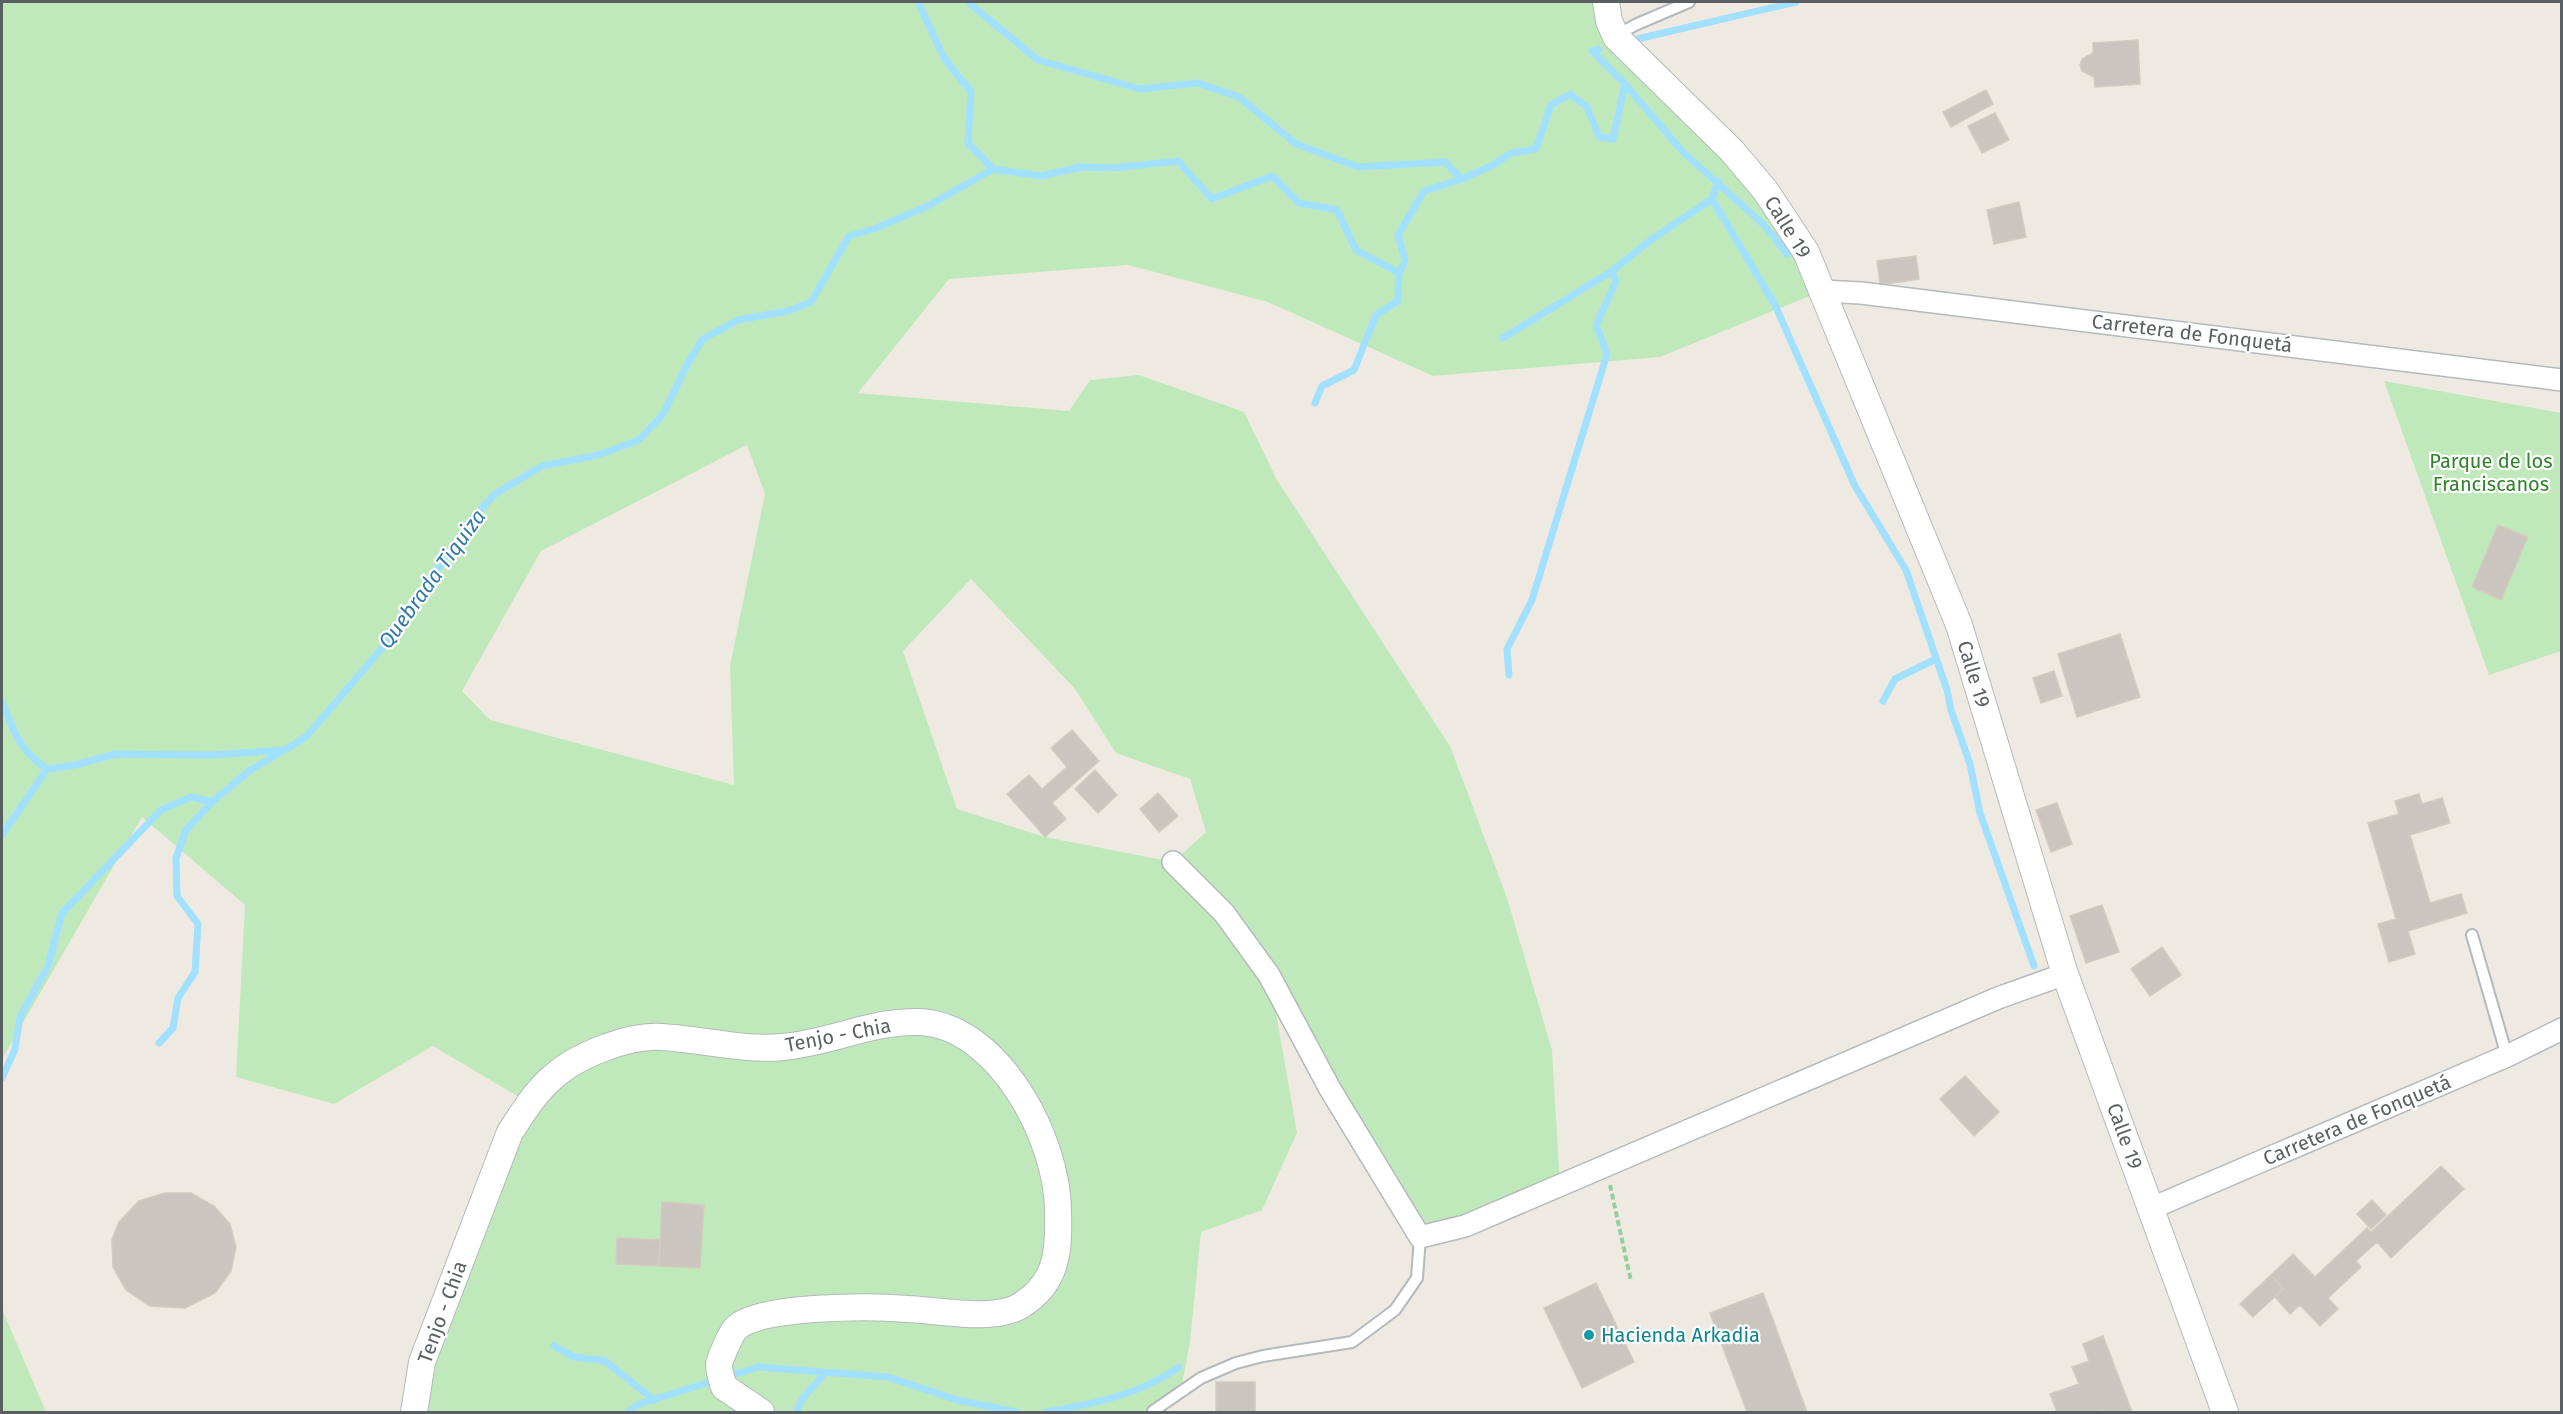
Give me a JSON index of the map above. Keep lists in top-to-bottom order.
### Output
{
  "streets": {
    "street": ["Calle 19", "Carretera de Fonquetá", "Tenjo - Chia"]
  },
  "crossings": [
    ["Calle 19", "Carretera de Fonquetá"]
  ],
  "water": ["Quebrada Tiquiza"],
  "parks": ["Parque de los Franciscanos"],
  "places": ["Hacienda Arkadia"]
}
